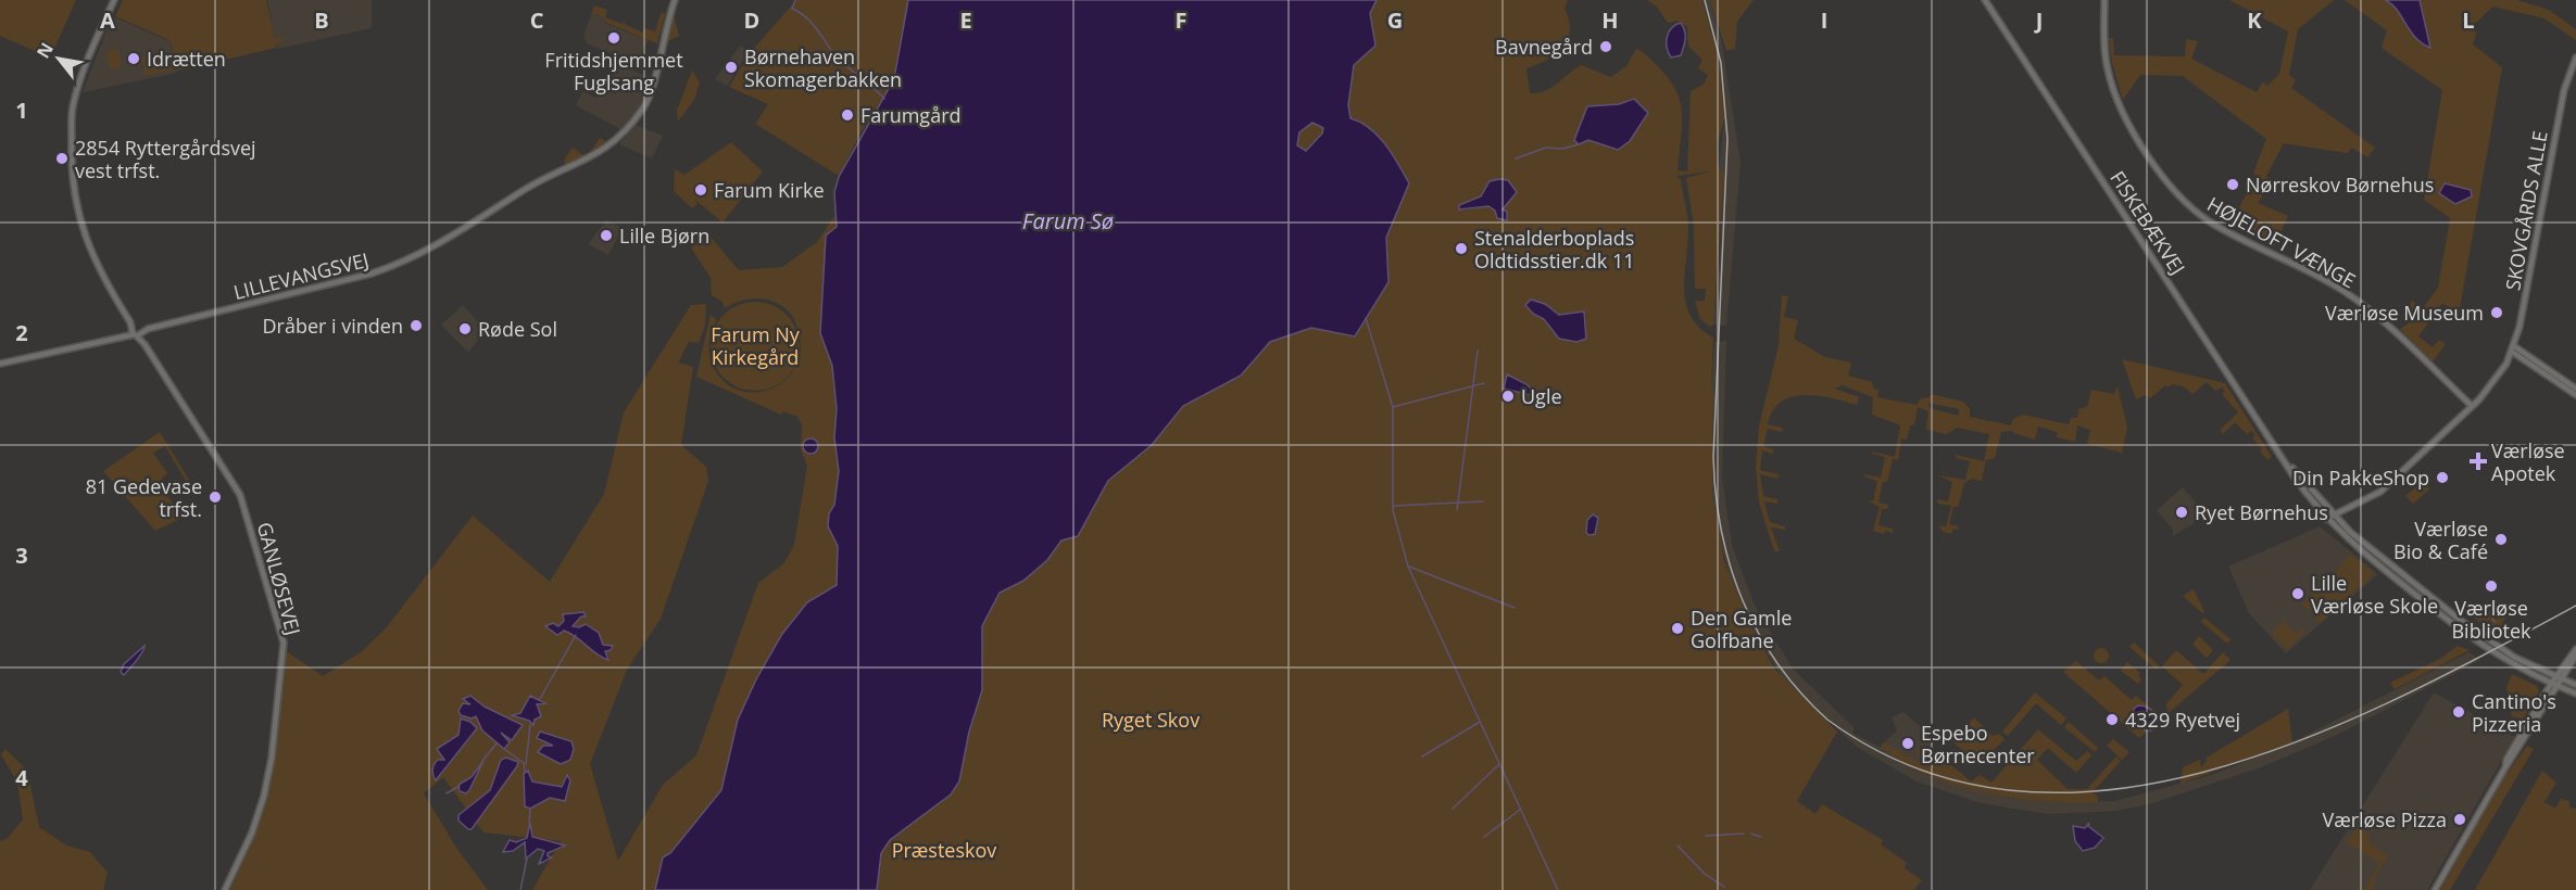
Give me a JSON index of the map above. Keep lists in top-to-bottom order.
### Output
{
  "streets": {
    "street": [
      "SKOVGÅRDS ALLE",
      "FISKEBÆKVEJ",
      "HØJELOFT VÆNGE",
      "LILLEVANGSVEJ",
      "GANLØSEVEJ"
    ]
  },
  "crossings": [
    ["SKOVGÅRDS ALLE", "FISKEBÆKVEJ"],
    ["SKOVGÅRDS ALLE", "HØJELOFT VÆNGE"],
    ["LILLEVANGSVEJ", "GANLØSEVEJ"]
  ],
  "water": ["Farum Sø"],
  "parks": ["Farum Ny Kirkegård", "Ryget Skov", "Præsteskov"],
  "places": {
    "other": [
      "Fritidshjemmet Fuglsang",
      "Bavnegård",
      "Idrætten",
      "Børnehaven Skomagerbakken",
      "Farumgård",
      "2854 Ryttergårdsvej vest trfst.",
      "Nørreskov Børnehus",
      "Farum Kirke",
      "Lille Bjørn",
      "Stenalderboplads Oldtidsstier.dk 11",
      "Værløse Museum",
      "Dråber i vinden",
      "Røde Sol",
      "Ugle",
      "Din PakkeShop",
      "81 Gedevase trfst.",
      "Ryet Børnehus",
      "Værløse Bio & Café",
      "Værløse Bibliotek",
      "Lille Værløse Skole",
      "Den Gamle Golfbane",
      "Cantino's Pizzeria",
      "4329 Ryetvej",
      "Espebo Børnecenter",
      "Værløse Pizza"
    ],
    "health": ["Værløse Apotek"]
  },
  "north": "top left",
  "grid": {
    "columns": [
      "A",
      "B",
      "C",
      "D",
      "E",
      "F",
      "G",
      "H",
      "I",
      "J",
      "K",
      "L"
    ],
    "rows": [
      "1",
      "2",
      "3",
      "4"
    ]
  }
}
